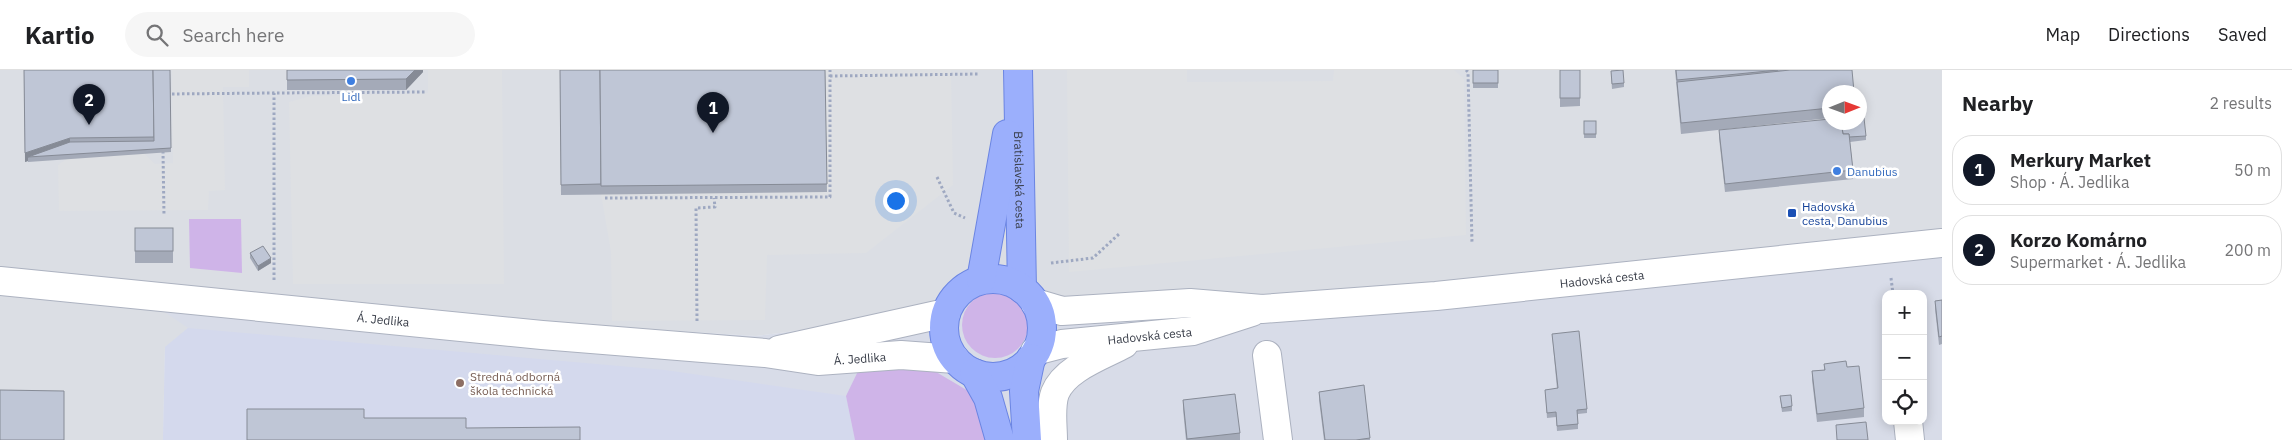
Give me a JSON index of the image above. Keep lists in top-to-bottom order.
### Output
{
  "streets": {
    "main road": ["Bratislavská cesta"],
    "street": ["Hadovská cesta", "Á. Jedlika"]
  },
  "crossings": [
    ["Bratislavská cesta", "Hadovská cesta"],
    ["Bratislavská cesta", "Á. Jedlika"],
    ["Hadovská cesta", "Á. Jedlika"]
  ],
  "places": {
    "other": ["Lidl", "Danubius", "Stredná odborná škola technická"],
    "transit": ["Hadovská cesta, Danubius"]
  },
  "north": "right",
  "page": {
    "header": "Kartio",
    "search": "Search here",
    "nav": ["Map", "Directions", "Saved"],
    "heading": ["Nearby", "2 results"],
    "pins": ["2", "1"],
    "list": [
      {
        "mark": "1",
        "name": "Merkury Market",
        "note": "Shop · Á. Jedlika",
        "value": "50 m"
      },
      {
        "mark": "2",
        "name": "Korzo Komárno",
        "note": "Supermarket · Á. Jedlika",
        "value": "200 m"
      }
    ],
    "map_buttons": ["+", "−"]
  }
}
